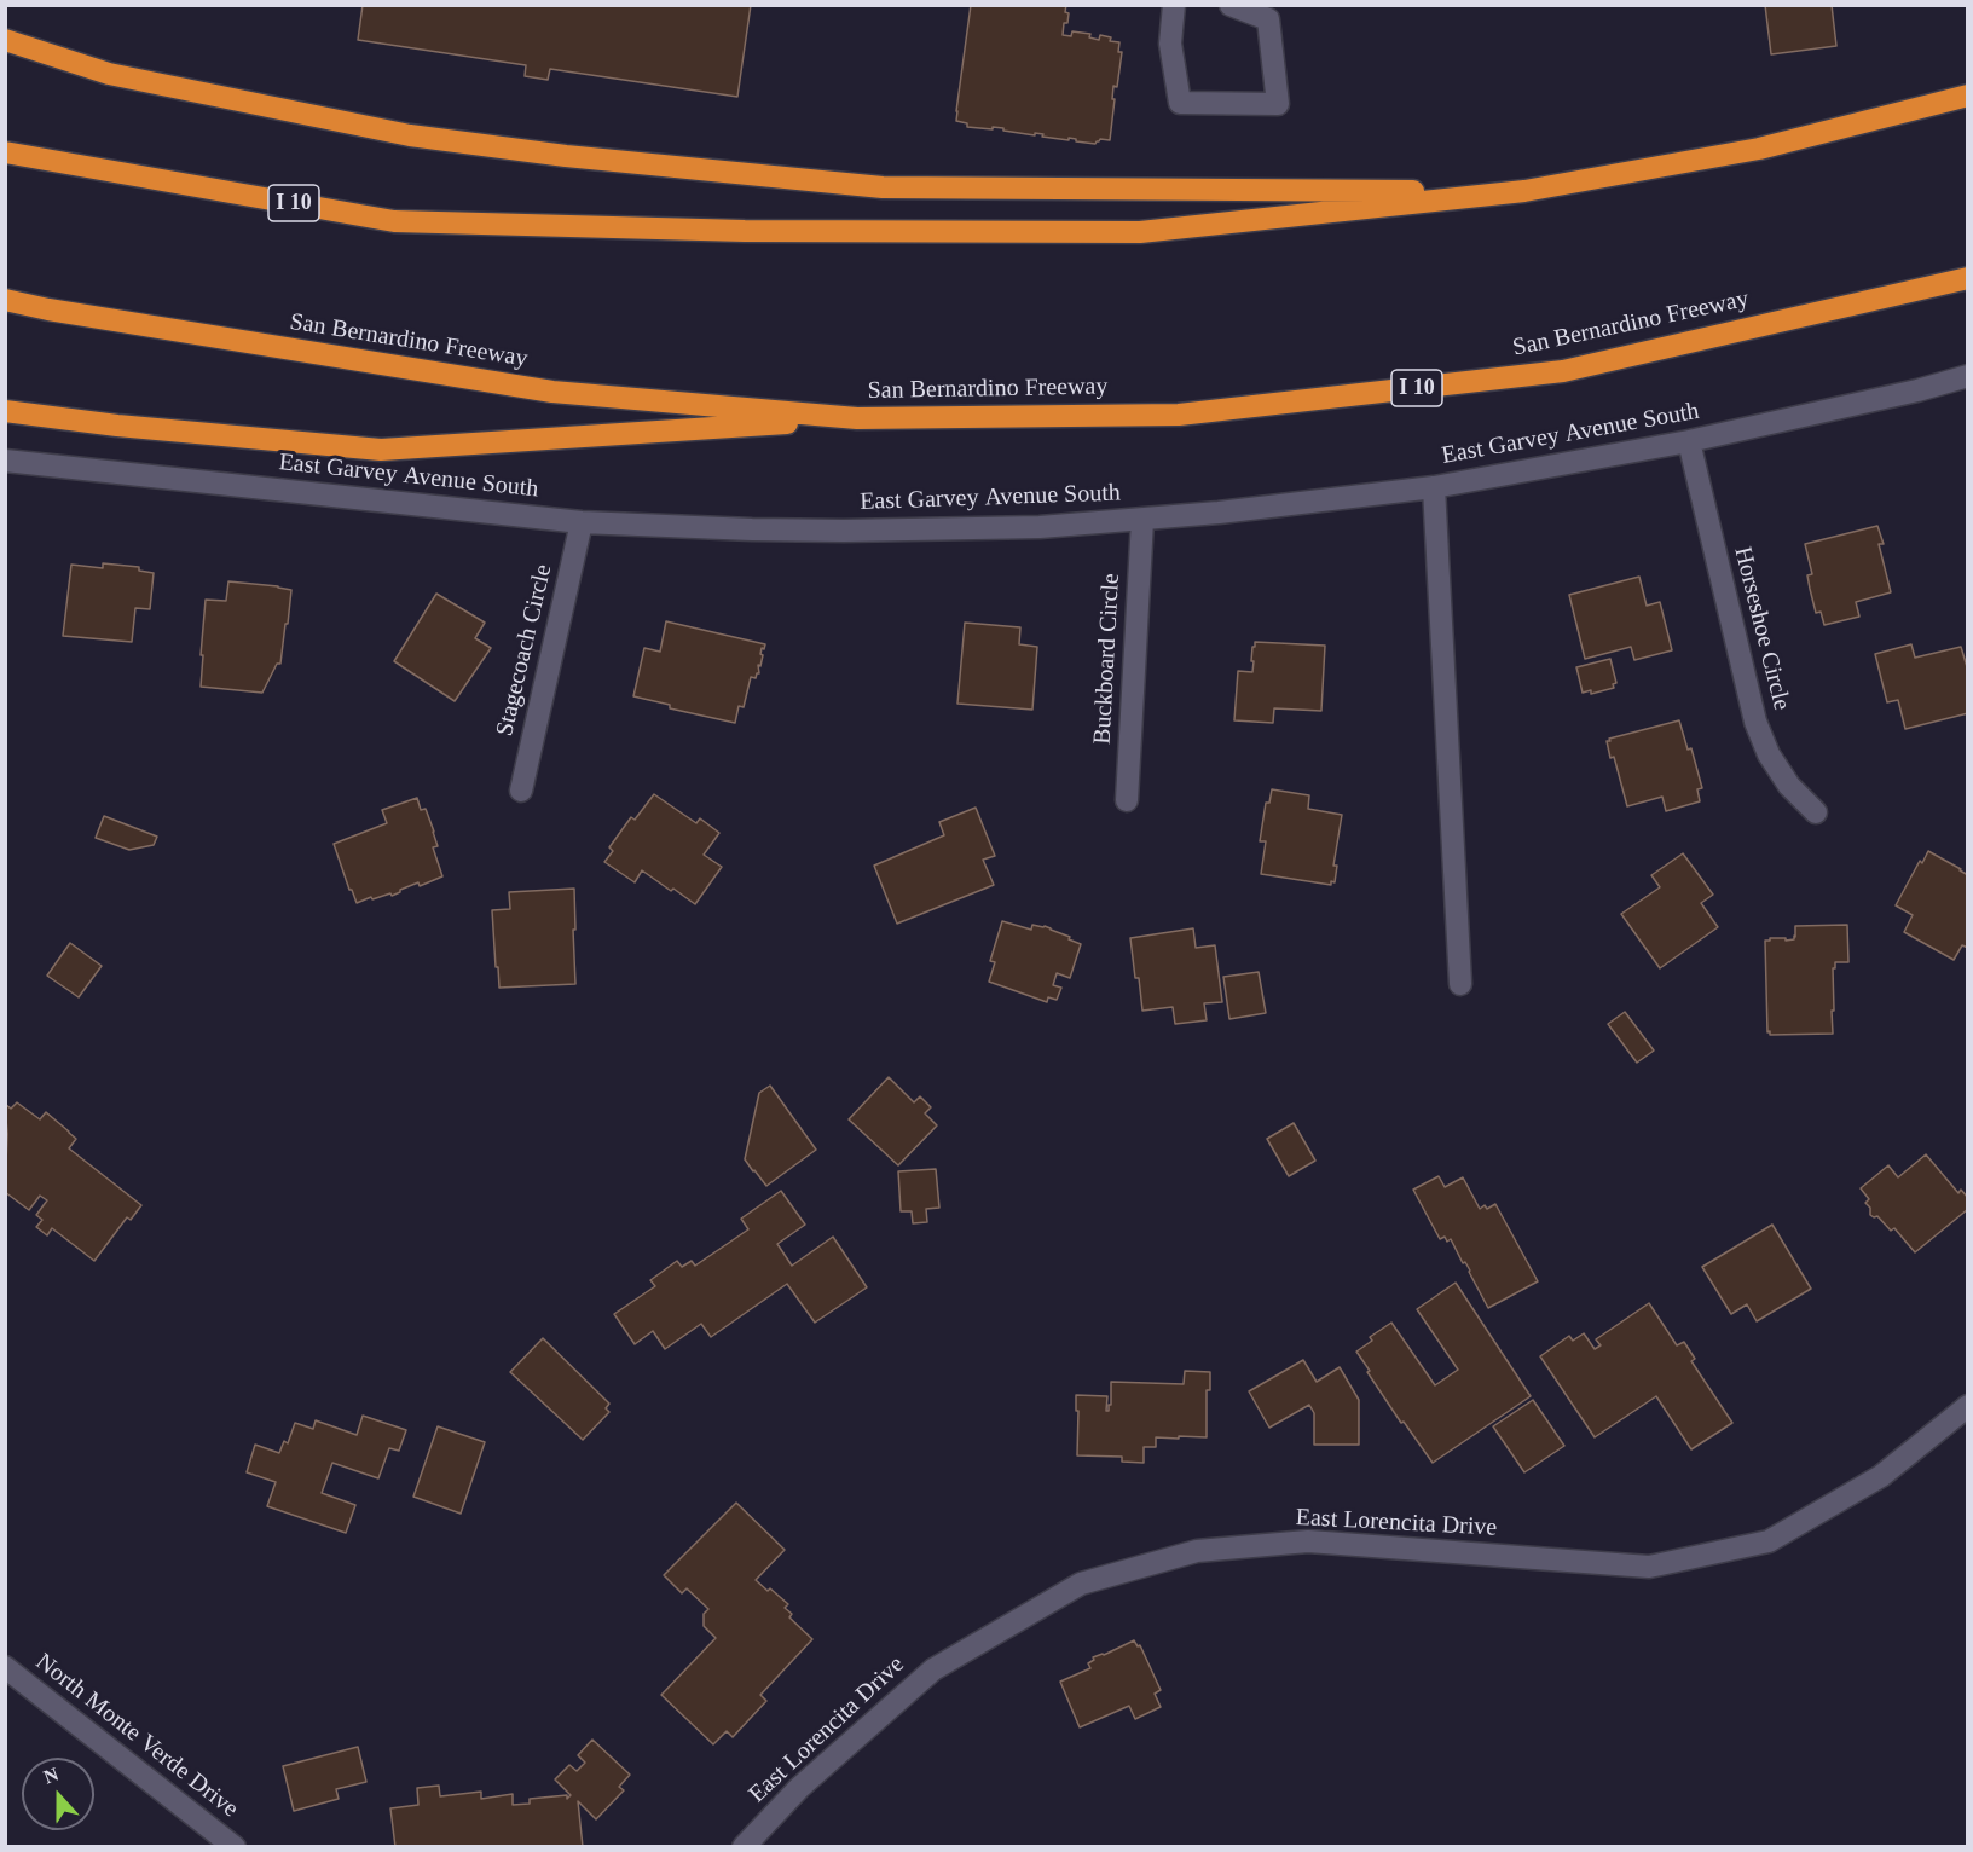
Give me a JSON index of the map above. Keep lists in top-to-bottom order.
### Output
{
  "streets": {
    "highway": ["I 10", "San Bernardino Freeway"],
    "street": [
      "East Garvey Avenue South",
      "Horseshoe Circle",
      "Stagecoach Circle",
      "Buckboard Circle",
      "East Lorencita Drive",
      "North Monte Verde Drive"
    ]
  },
  "crossings": [
    ["East Garvey Avenue South", "Horseshoe Circle"],
    ["East Garvey Avenue South", "Stagecoach Circle"],
    ["East Garvey Avenue South", "Buckboard Circle"]
  ],
  "north": "top"
}
